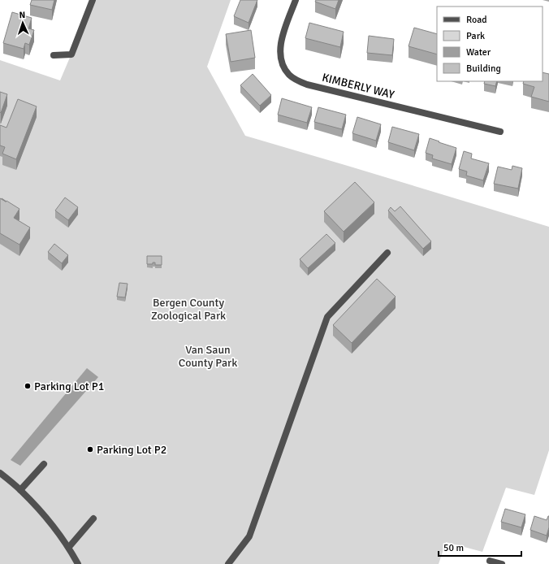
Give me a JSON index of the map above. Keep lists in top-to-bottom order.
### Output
{
  "streets": {
    "street": ["KIMBERLY WAY"]
  },
  "parks": ["Bergen County Zoological Park", "Van Saun County Park"],
  "places": ["Parking Lot P1", "Parking Lot P2"],
  "legend": [
    "Road",
    "Park",
    "Water",
    "Building"
  ],
  "scale_bar": "50 m",
  "north": "top"
}
